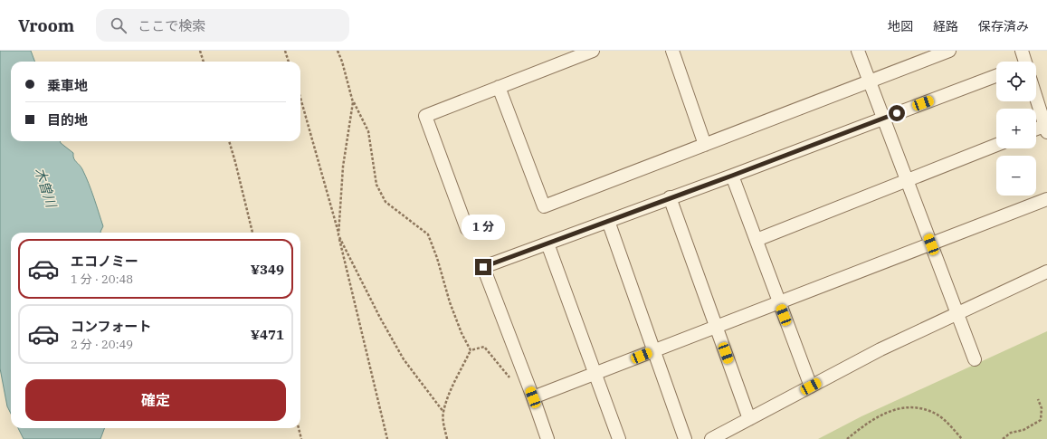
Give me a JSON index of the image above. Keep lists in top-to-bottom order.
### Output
{
  "water": ["木曽川"],
  "page": {
    "header": "Vroom",
    "search": "ここで検索",
    "nav": ["地図", "経路", "保存済み"],
    "map_buttons": ["+", "−"],
    "banner": ["乗車地", "目的地"],
    "bubble": "1 分",
    "list": [
      {
        "name": "エコノミー",
        "note": "1 分 · 20:48",
        "value": "¥349"
      },
      {
        "name": "コンフォート",
        "note": "2 分 · 20:49",
        "value": "¥471"
      }
    ],
    "buttons": "確定"
  }
}
